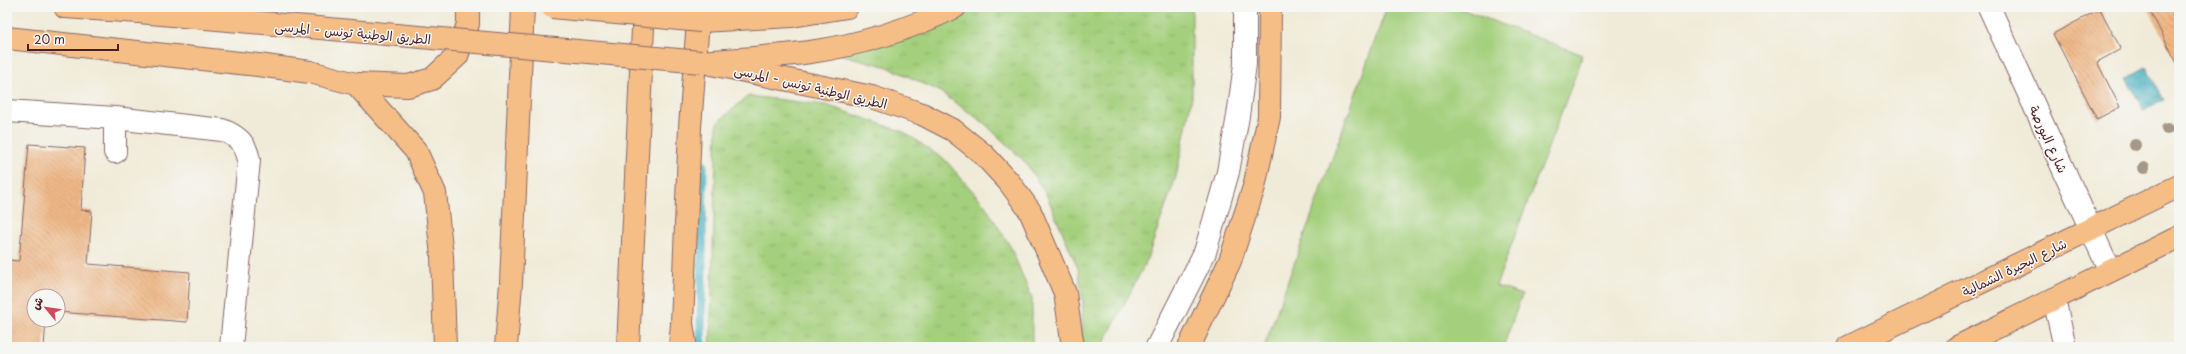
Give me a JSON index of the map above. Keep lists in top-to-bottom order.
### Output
{
  "streets": {
    "main road": ["الطريق الوطنية تونس - المرسى", "شارع البحيرة الشمالية"],
    "street": ["شارع البورصة"]
  },
  "crossings": [
    ["شارع البورصة", "شارع البحيرة الشمالية"]
  ],
  "scale_bar": "20 m",
  "north": "top left"
}
